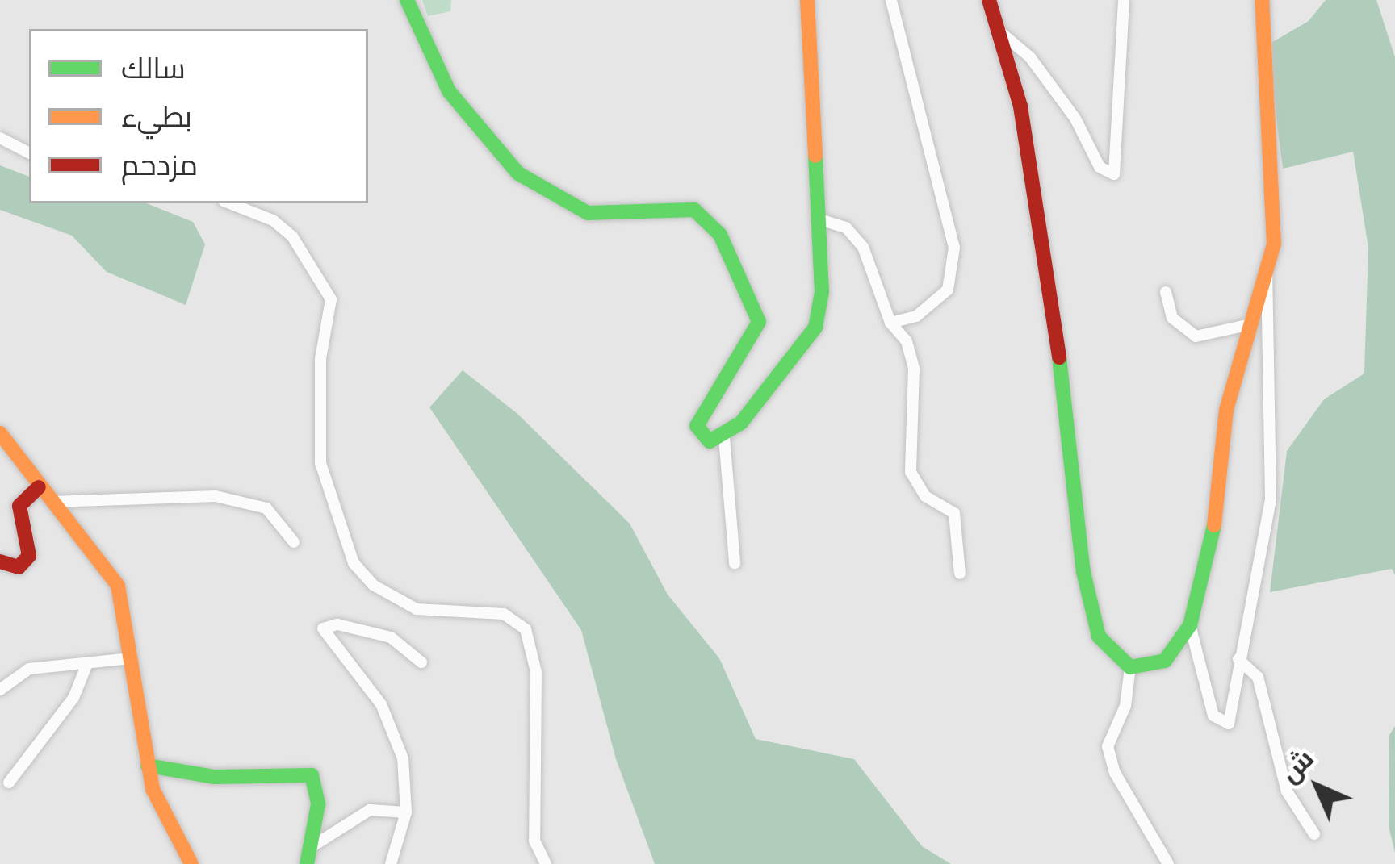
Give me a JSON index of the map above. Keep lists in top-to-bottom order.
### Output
{
  "legend": ["سالك", "بطيء", "مزدحم"],
  "north": "top left"
}
